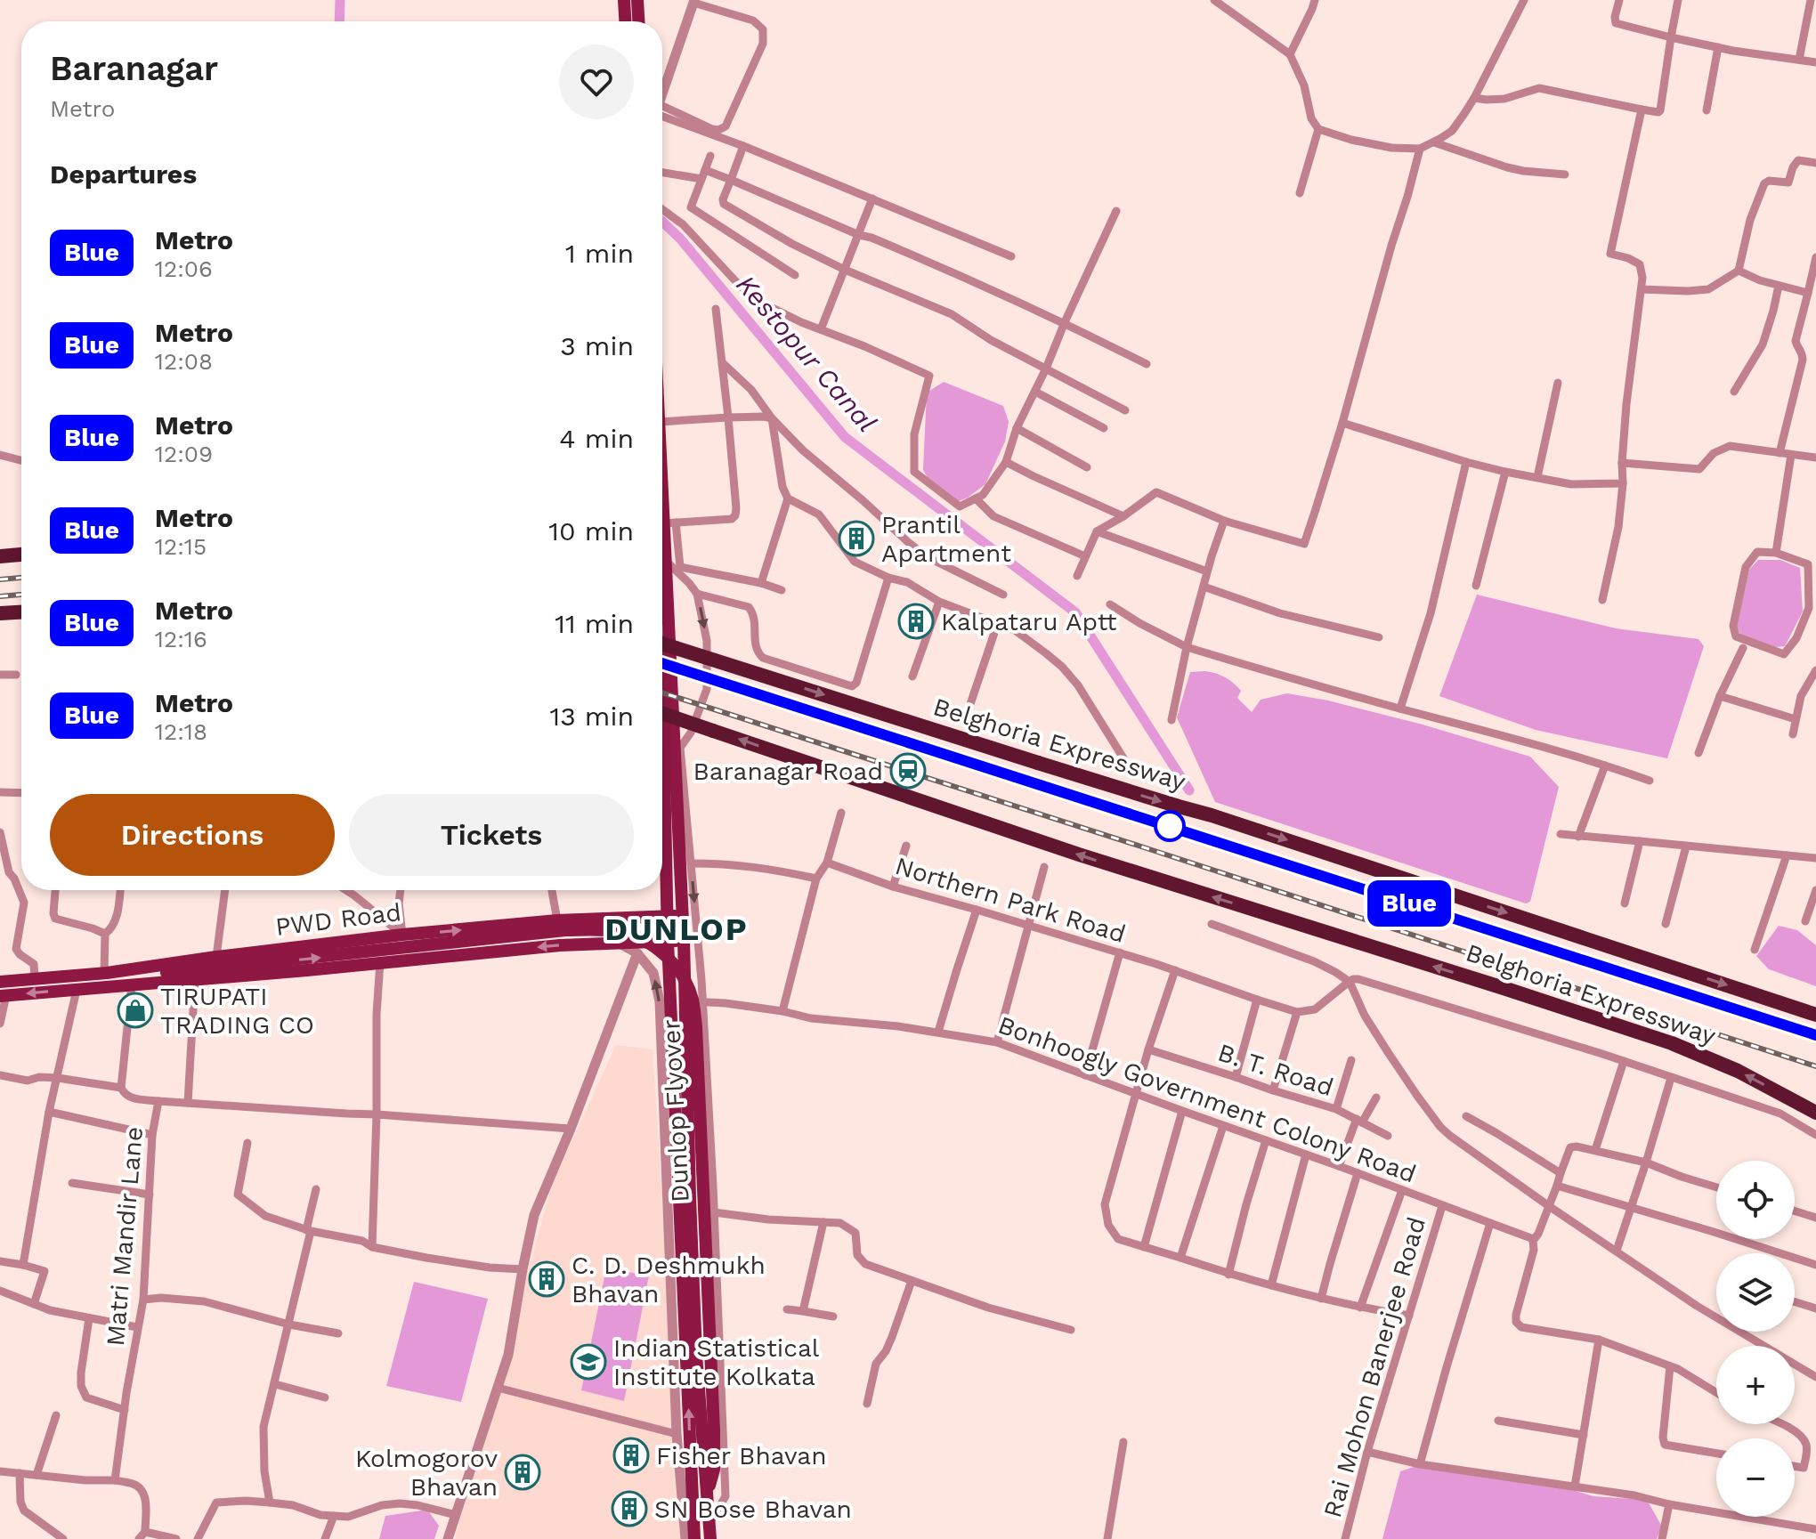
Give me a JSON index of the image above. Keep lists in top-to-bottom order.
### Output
{
  "streets": {
    "highway": ["Belghoria Expressway"],
    "main road": ["PWD Road", "Dunlop Flyover"],
    "street": [
      "Northern Park Road",
      "B. T. Road",
      "Bonhoogly Government Colony Road",
      "Matri Mandir Lane",
      "Rai Mohon Banerjee Road"
    ]
  },
  "crossings": [
    ["PWD Road", "Dunlop Flyover"],
    ["Bonhoogly Government Colony Road", "Rai Mohon Banerjee Road"]
  ],
  "districts": ["DUNLOP"],
  "water": ["Kestopur Canal"],
  "places": {
    "building": [
      "Prantil Apartment",
      "Kalpataru Aptt",
      "C. D. Deshmukh Bhavan",
      "Fisher Bhavan",
      "Kolmogorov Bhavan",
      "SN Bose Bhavan"
    ],
    "station": ["Baranagar Road"],
    "shop": ["TIRUPATI TRADING CO"],
    "school or university": ["Indian Statistical Institute Kolkata"]
  },
  "lines": ["metro line Blue"],
  "page": {
    "on_map": "Blue",
    "heading": [
      ["Baranagar", "Metro"],
      "Departures"
    ],
    "list": [
      {
        "mark": "Blue",
        "name": "Metro",
        "note": "12:06",
        "value": "1 min"
      },
      {
        "mark": "Blue",
        "name": "Metro",
        "note": "12:08",
        "value": "3 min"
      },
      {
        "mark": "Blue",
        "name": "Metro",
        "note": "12:09",
        "value": "4 min"
      },
      {
        "mark": "Blue",
        "name": "Metro",
        "note": "12:15",
        "value": "10 min"
      },
      {
        "mark": "Blue",
        "name": "Metro",
        "note": "12:16",
        "value": "11 min"
      },
      {
        "mark": "Blue",
        "name": "Metro",
        "note": "12:18",
        "value": "13 min"
      }
    ],
    "buttons": ["Directions", "Tickets"],
    "map_buttons": ["+", "−"]
  }
}
